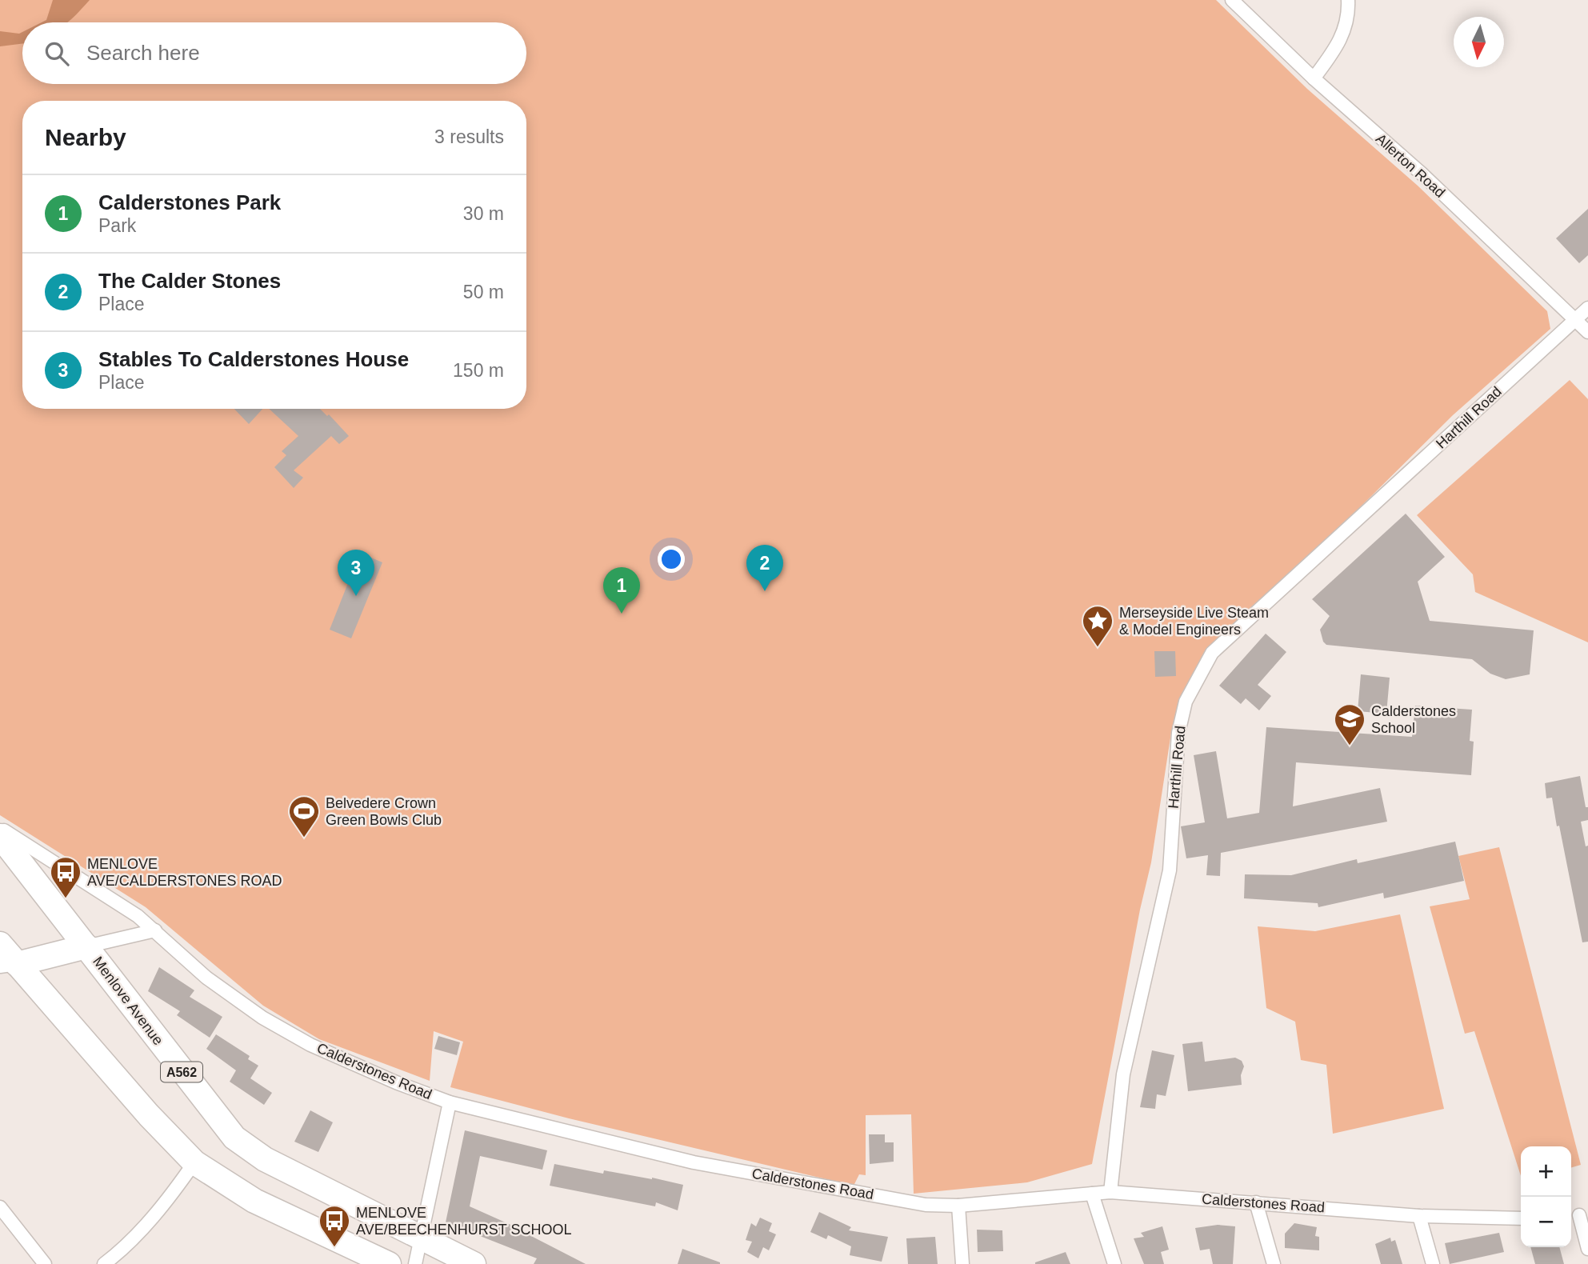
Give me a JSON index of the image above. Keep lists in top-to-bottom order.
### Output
{
  "streets": {
    "highway": ["Menlove Avenue", "A562"],
    "street": ["Allerton Road", "Harthill Road", "Calderstones Road"]
  },
  "crossings": [
    ["Allerton Road", "Harthill Road"],
    ["Harthill Road", "Calderstones Road"]
  ],
  "places": {
    "place": ["Merseyside Live Steam & Model Engineers"],
    "school or university": ["Calderstones School"],
    "sports": ["Belvedere Crown Green Bowls Club"],
    "bus stop": ["MENLOVE AVE/CALDERSTONES ROAD", "MENLOVE AVE/BEECHENHURST SCHOOL"]
  },
  "north": "bottom",
  "page": {
    "search": "Search here",
    "heading": ["Nearby", "3 results"],
    "list": [
      {
        "mark": "1",
        "name": "Calderstones Park",
        "note": "Park",
        "value": "30 m"
      },
      {
        "mark": "2",
        "name": "The Calder Stones",
        "note": "Place",
        "value": "50 m"
      },
      {
        "mark": "3",
        "name": "Stables To Calderstones House",
        "note": "Place",
        "value": "150 m"
      }
    ],
    "pins": ["2", "3", "1"],
    "map_buttons": ["+", "−"]
  }
}
